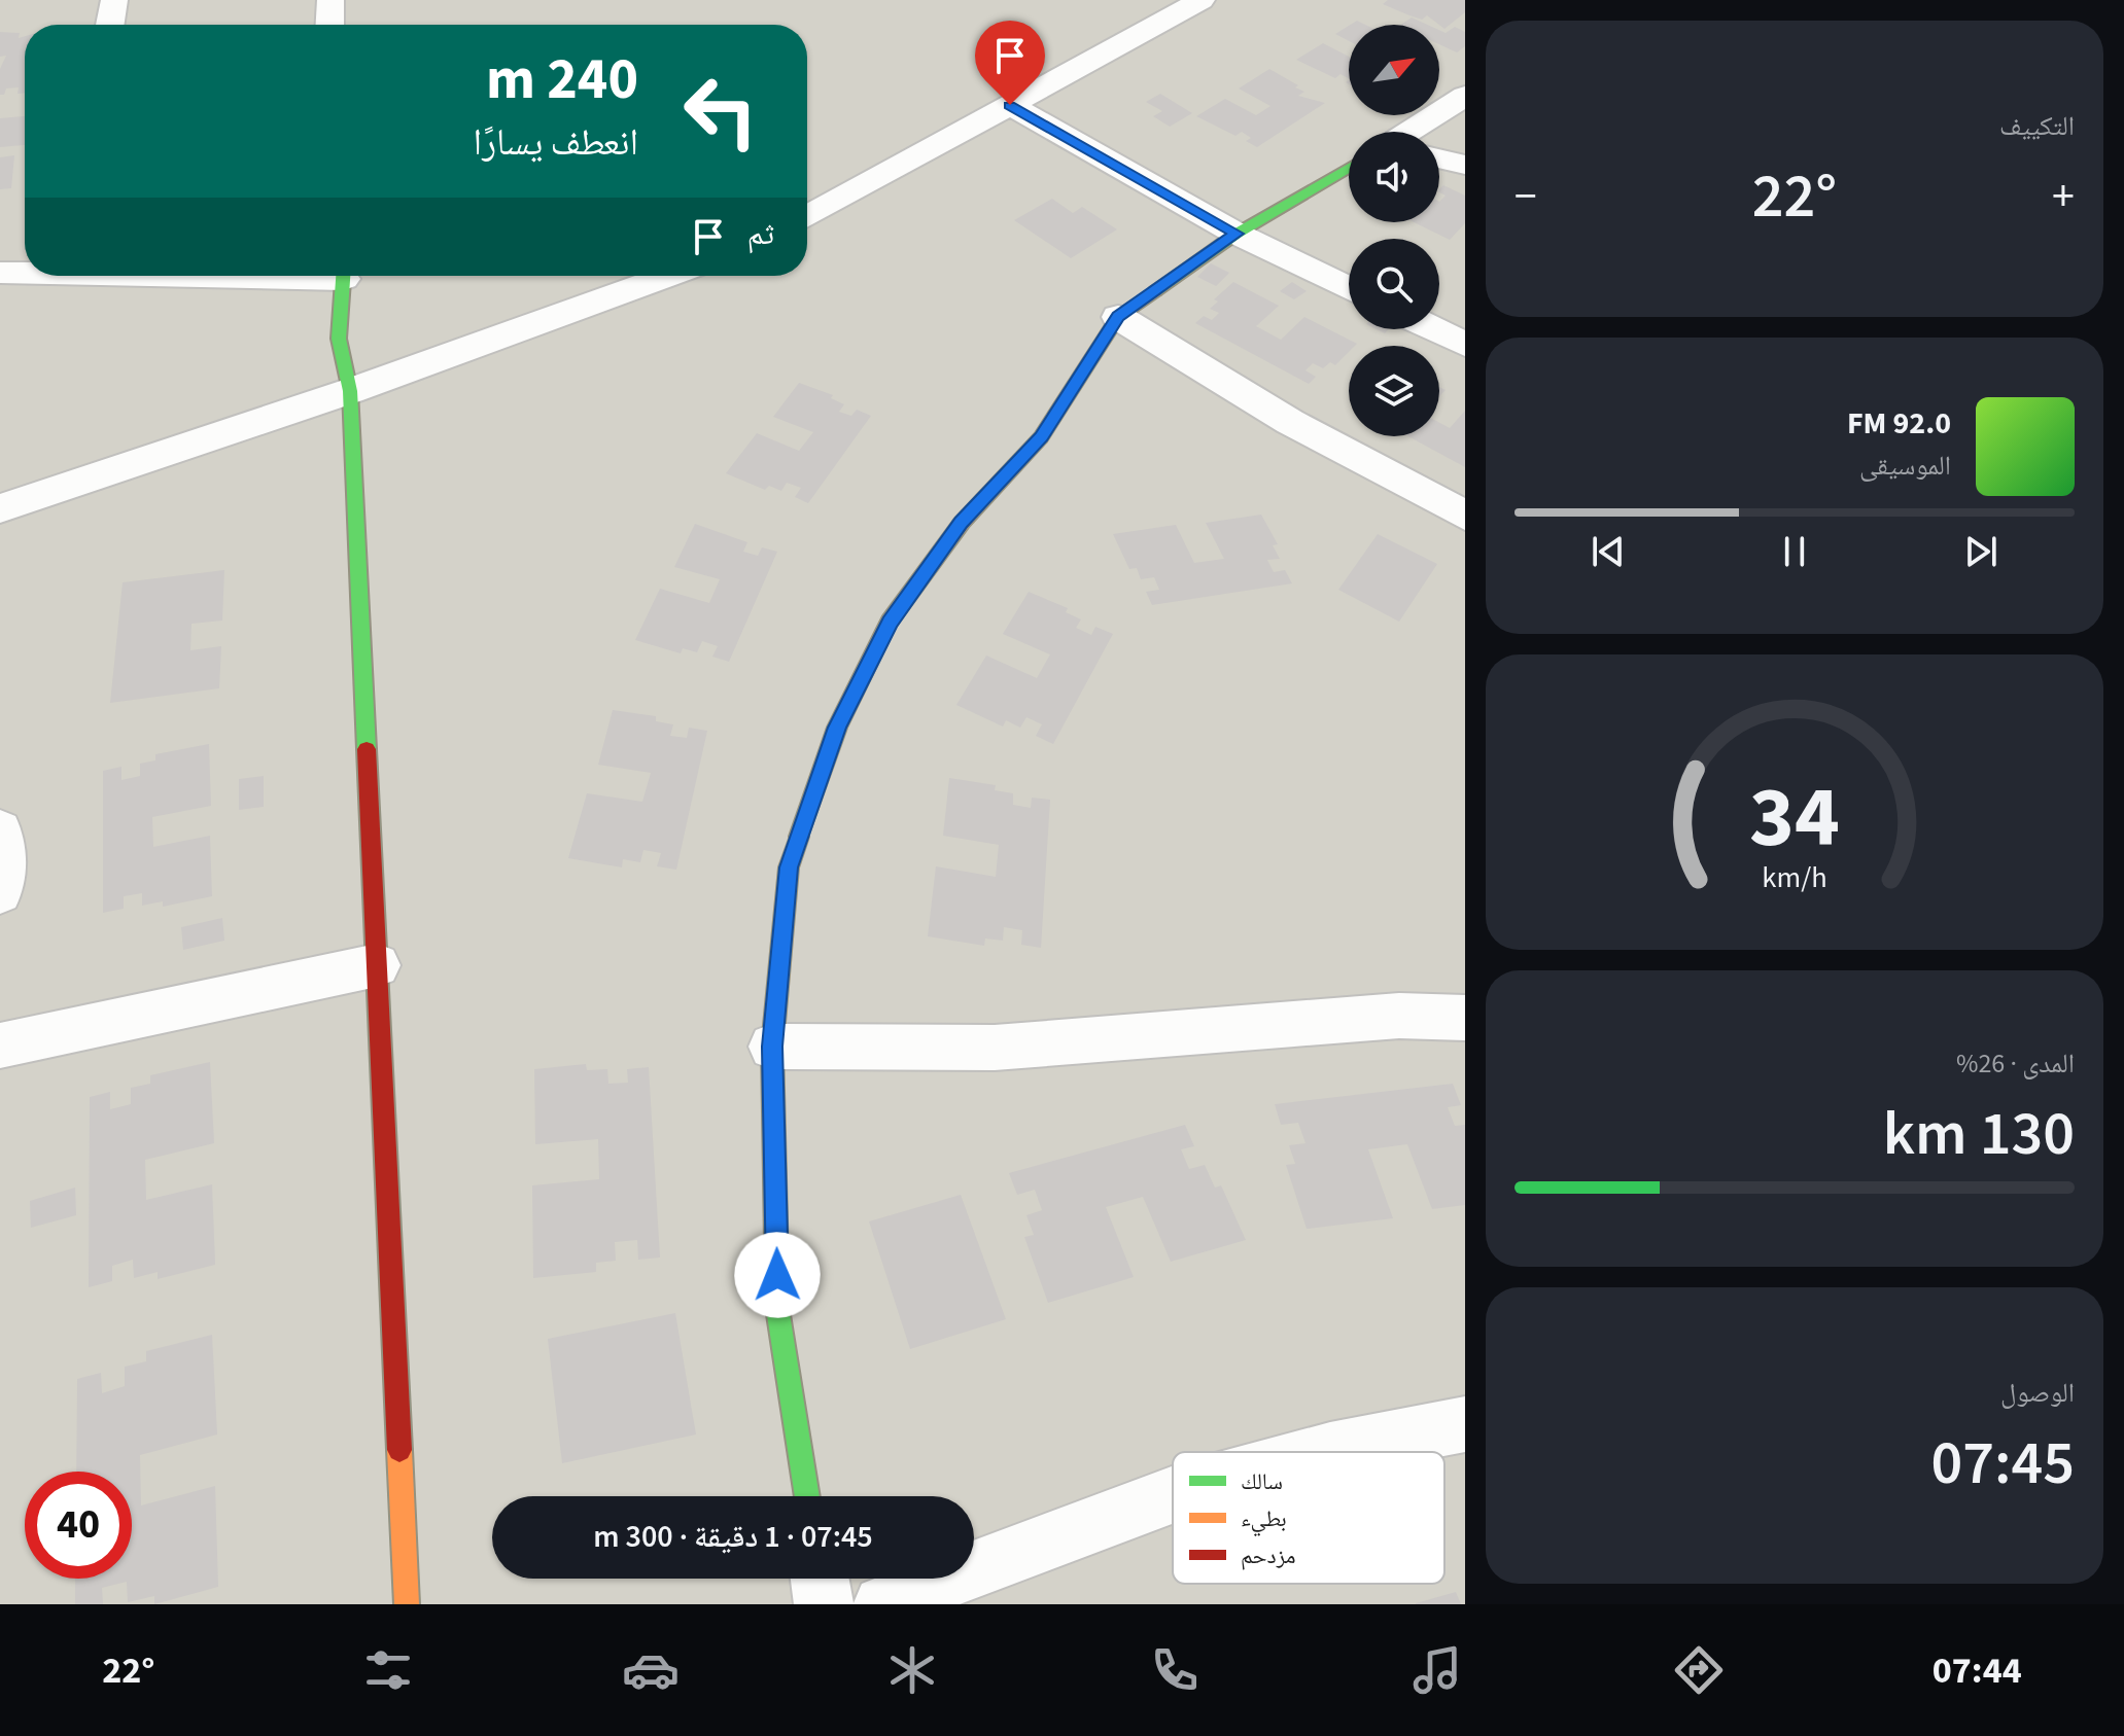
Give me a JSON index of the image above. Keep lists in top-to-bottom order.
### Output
{
  "legend": ["سالك", "بطيء", "مزدحم"],
  "north": "top right",
  "page": {
    "tile": [
      "التكييف",
      ["المدى · 26%", "130 km"],
      ["الوصول", "07:45"]
    ],
    "turn": ["240 m", "انعطف يسارًا"],
    "heat": ["−", "22°", "+"],
    "then": "ثم",
    "song": ["92.0 FM", "الموسيقى"],
    "limit": "40",
    "trip": "07:45 · 1 دقيقة · 300 m",
    "tabs": ["07:44", "22°"],
    "gauge": ["34", "km/h"]
  }
}
